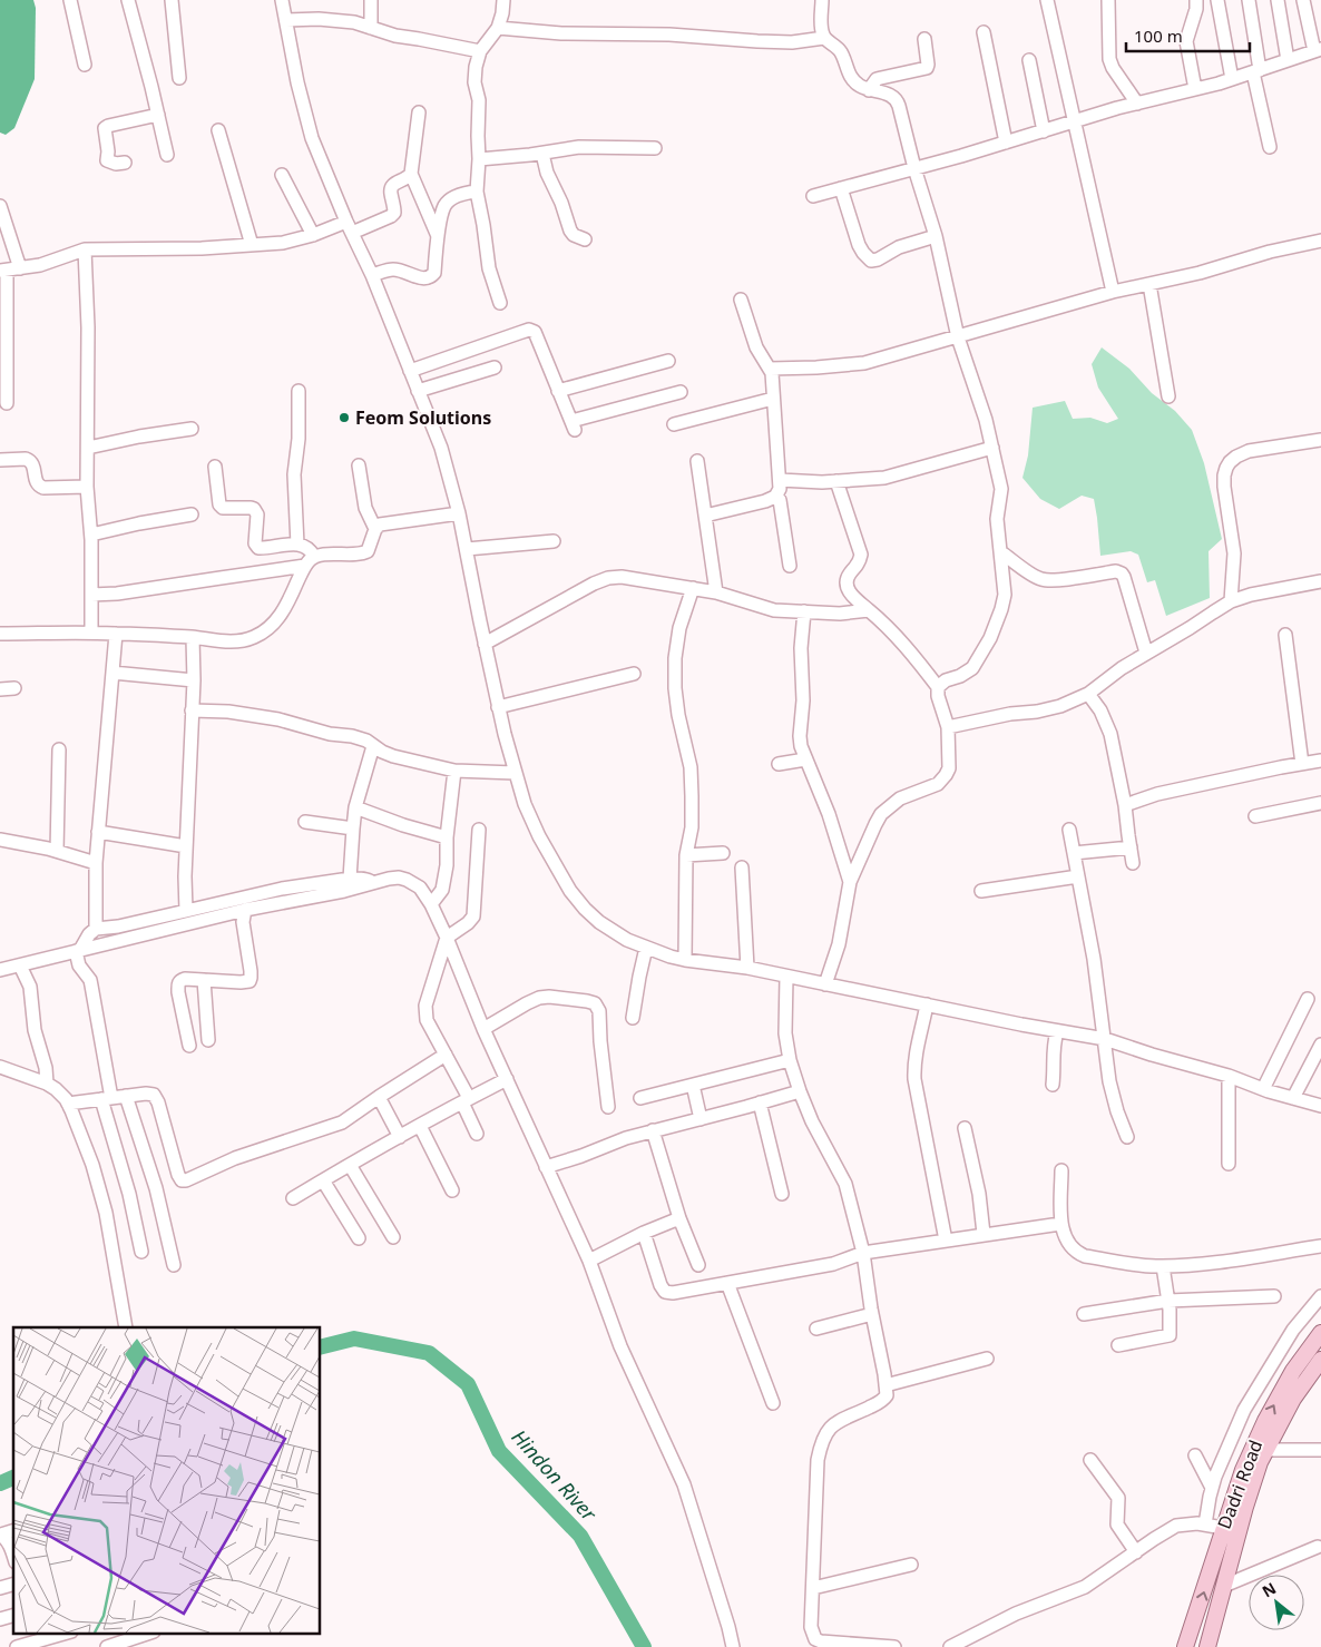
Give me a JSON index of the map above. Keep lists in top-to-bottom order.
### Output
{
  "streets": {
    "main road": ["Dadri Road"]
  },
  "water": ["Hindon River"],
  "places": ["Feom Solutions"],
  "scale_bar": "100 m",
  "north": "top left"
}
